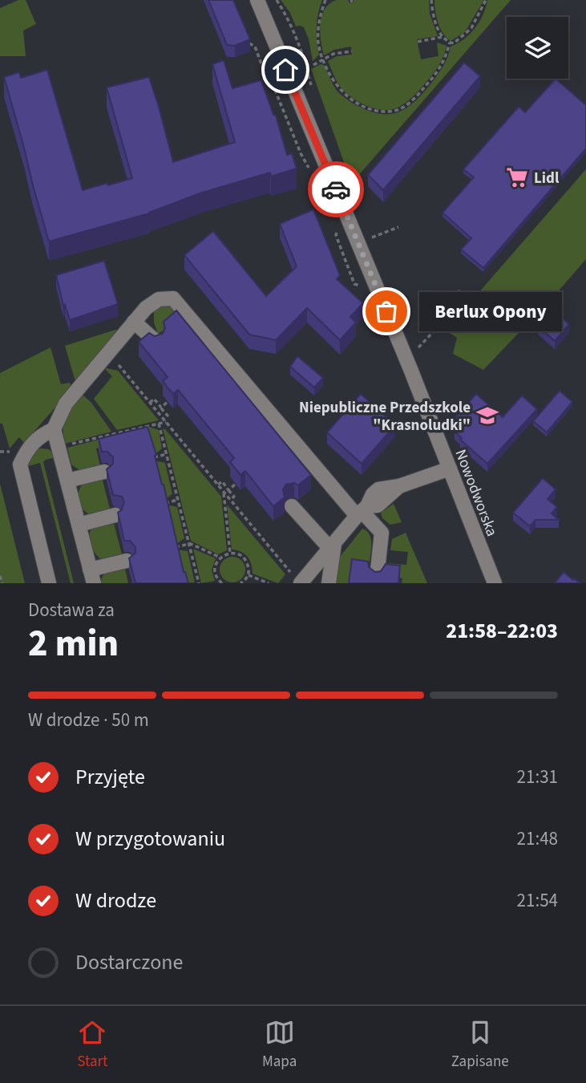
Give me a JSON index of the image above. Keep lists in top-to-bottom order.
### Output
{
  "streets": {
    "street": ["Nowodworska"]
  },
  "places": {
    "supermarket": ["Lidl"],
    "other": ["Berlux Opony"],
    "school or university": ["Niepubliczne Przedszkole \"Krasnoludki\""]
  },
  "page": {
    "bubble": "Berlux Opony",
    "heading": ["2 min", "Dostawa za", "21:58–22:03"],
    "bar": "W drodze · 50 m",
    "list": [
      ["Przyjęte", "21:31"],
      ["W przygotowaniu", "21:48"],
      ["W drodze", "21:54"],
      "Dostarczone"
    ],
    "tabs": ["Start", "Mapa", "Zapisane"]
  }
}
